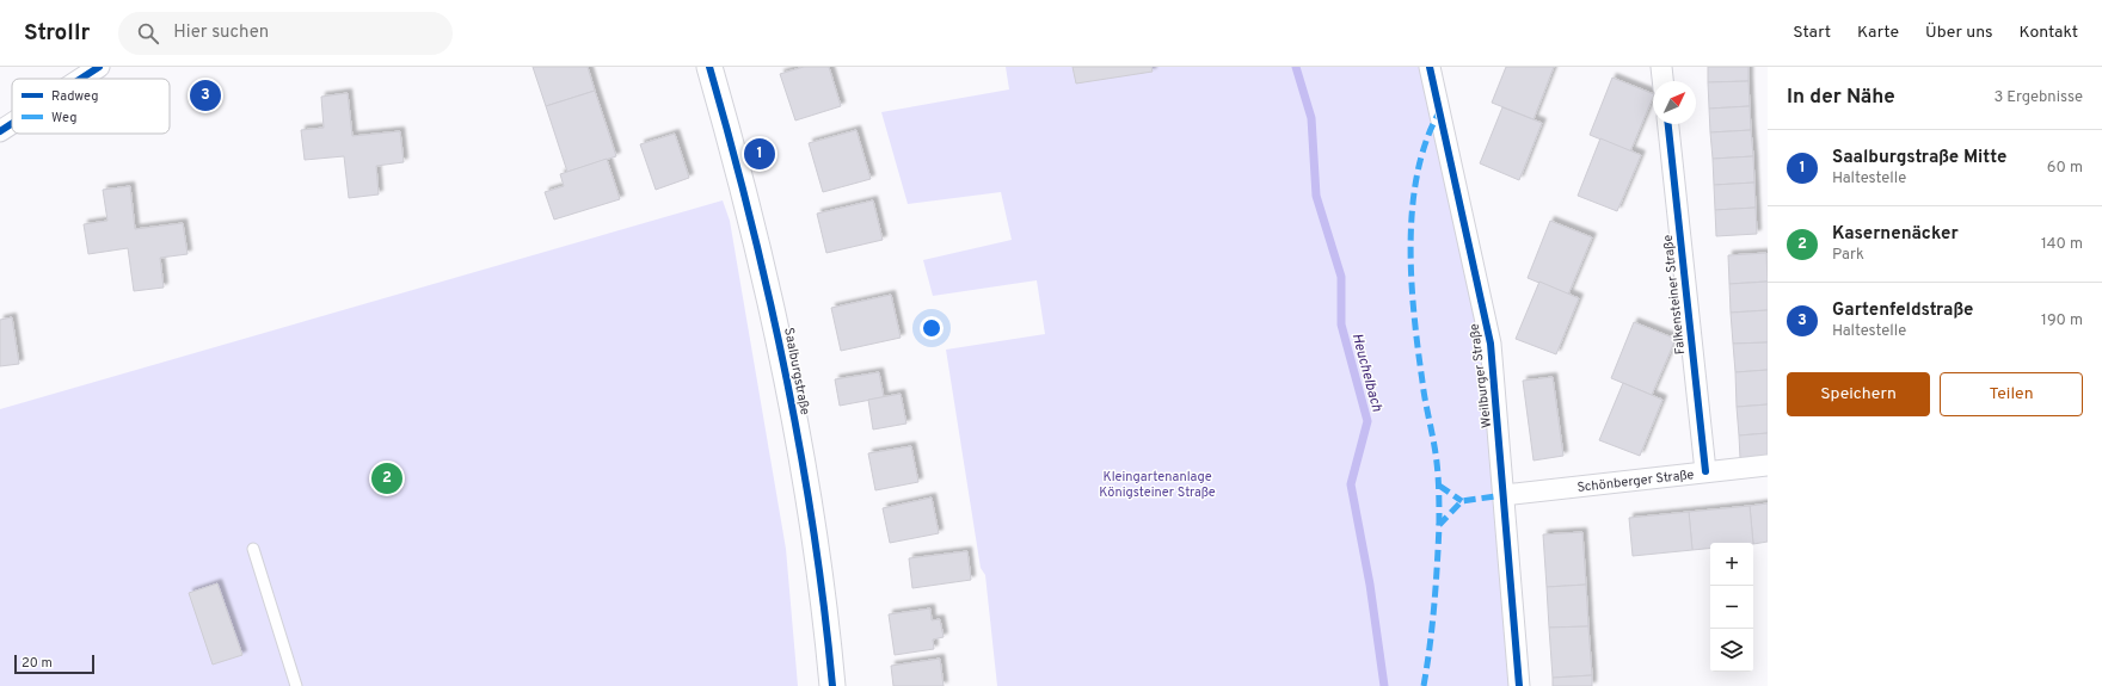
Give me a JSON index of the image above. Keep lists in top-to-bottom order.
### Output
{
  "streets": {
    "street": [
      "Falkensteiner Straße",
      "Saalburgstraße",
      "Weilburger Straße",
      "Schönberger Straße"
    ]
  },
  "crossings": [
    ["Falkensteiner Straße", "Schönberger Straße"],
    ["Weilburger Straße", "Schönberger Straße"]
  ],
  "water": ["Heuchelbach"],
  "parks": ["Kleingartenanlage Königsteiner Straße"],
  "legend": ["Radweg", "Weg"],
  "scale_bar": "20 m",
  "north": "top right",
  "page": {
    "header": "Strollr",
    "search": "Hier suchen",
    "nav": [
      "Start",
      "Karte",
      "Über uns",
      "Kontakt"
    ],
    "heading": ["In der Nähe", "3 Ergebnisse"],
    "pins": ["3", "1", "2"],
    "list": [
      {
        "mark": "1",
        "name": "Saalburgstraße Mitte",
        "note": "Haltestelle",
        "value": "60 m"
      },
      {
        "mark": "2",
        "name": "Kasernenäcker",
        "note": "Park",
        "value": "140 m"
      },
      {
        "mark": "3",
        "name": "Gartenfeldstraße",
        "note": "Haltestelle",
        "value": "190 m"
      }
    ],
    "buttons": ["Speichern", "Teilen"],
    "map_buttons": ["+", "−"],
    "scale": "20 m"
  }
}
